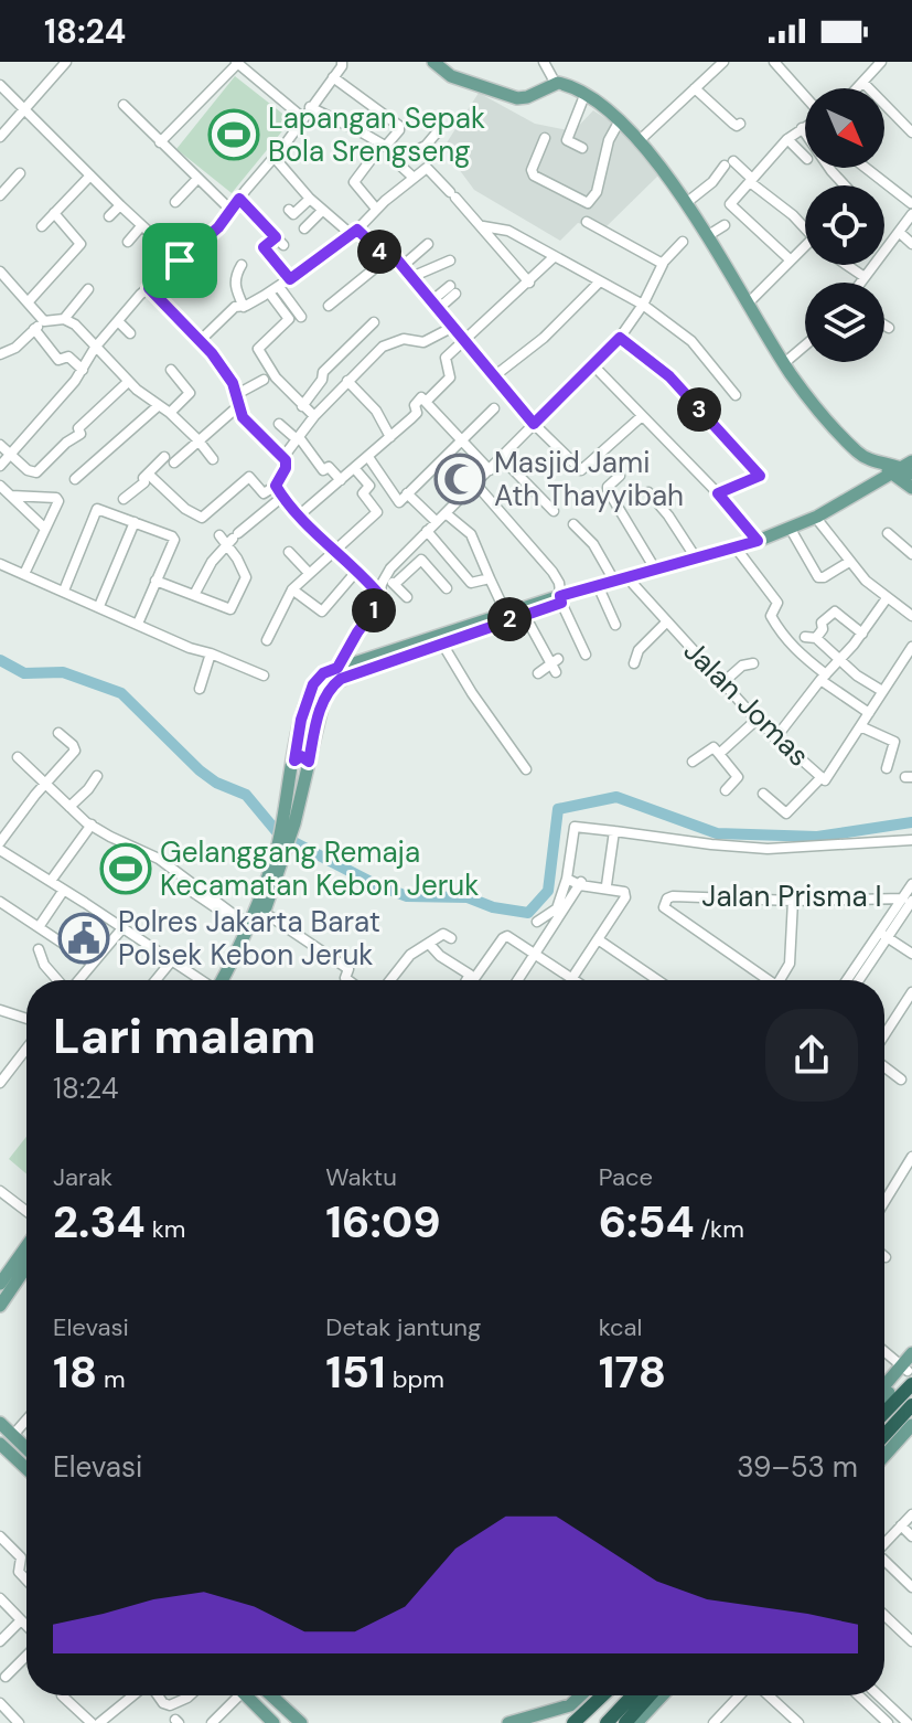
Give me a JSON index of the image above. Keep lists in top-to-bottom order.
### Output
{
  "streets": {
    "street": ["Jalan Jomas", "Jalan Prisma I"]
  },
  "places": {
    "sports": ["Lapangan Sepak Bola Srengseng", "Gelanggang Remaja Kecamatan Kebon Jeruk"],
    "mosque": ["Masjid Jami Ath Thayyibah"],
    "public building": ["Polres Jakarta Barat Polsek Kebon Jeruk"]
  },
  "north": "bottom right",
  "page": {
    "status": "18:24",
    "pins": [
      "4",
      "3",
      "1",
      "2"
    ],
    "heading": ["Lari malam", "18:24"],
    "stats": [
      ["Jarak", "2.34 km"],
      ["Waktu", "16:09"],
      ["Pace", "6:54 /km"],
      ["Elevasi", "18 m"],
      ["Detak jantung", "151 bpm"],
      ["kcal", "178"]
    ],
    "chart": ["Elevasi", "39–53 m"]
  }
}
